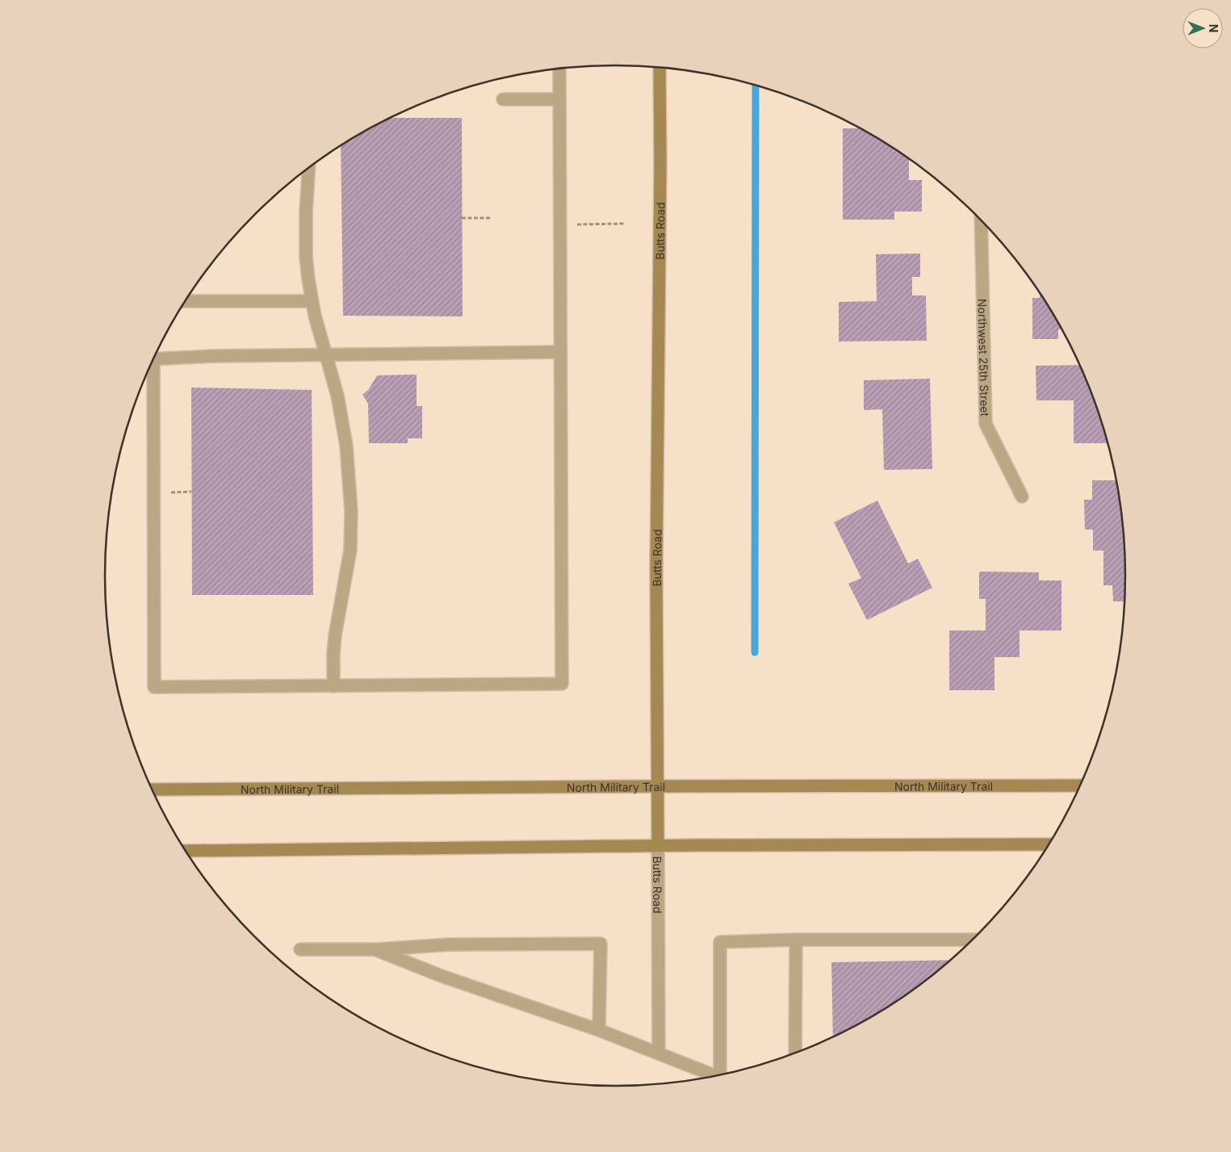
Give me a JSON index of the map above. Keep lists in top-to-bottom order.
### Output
{
  "streets": {
    "main road": ["Butts Road", "North Military Trail"],
    "street": ["Northwest 25th Street"]
  },
  "crossings": [
    ["Butts Road", "North Military Trail"]
  ],
  "north": "right"
}
